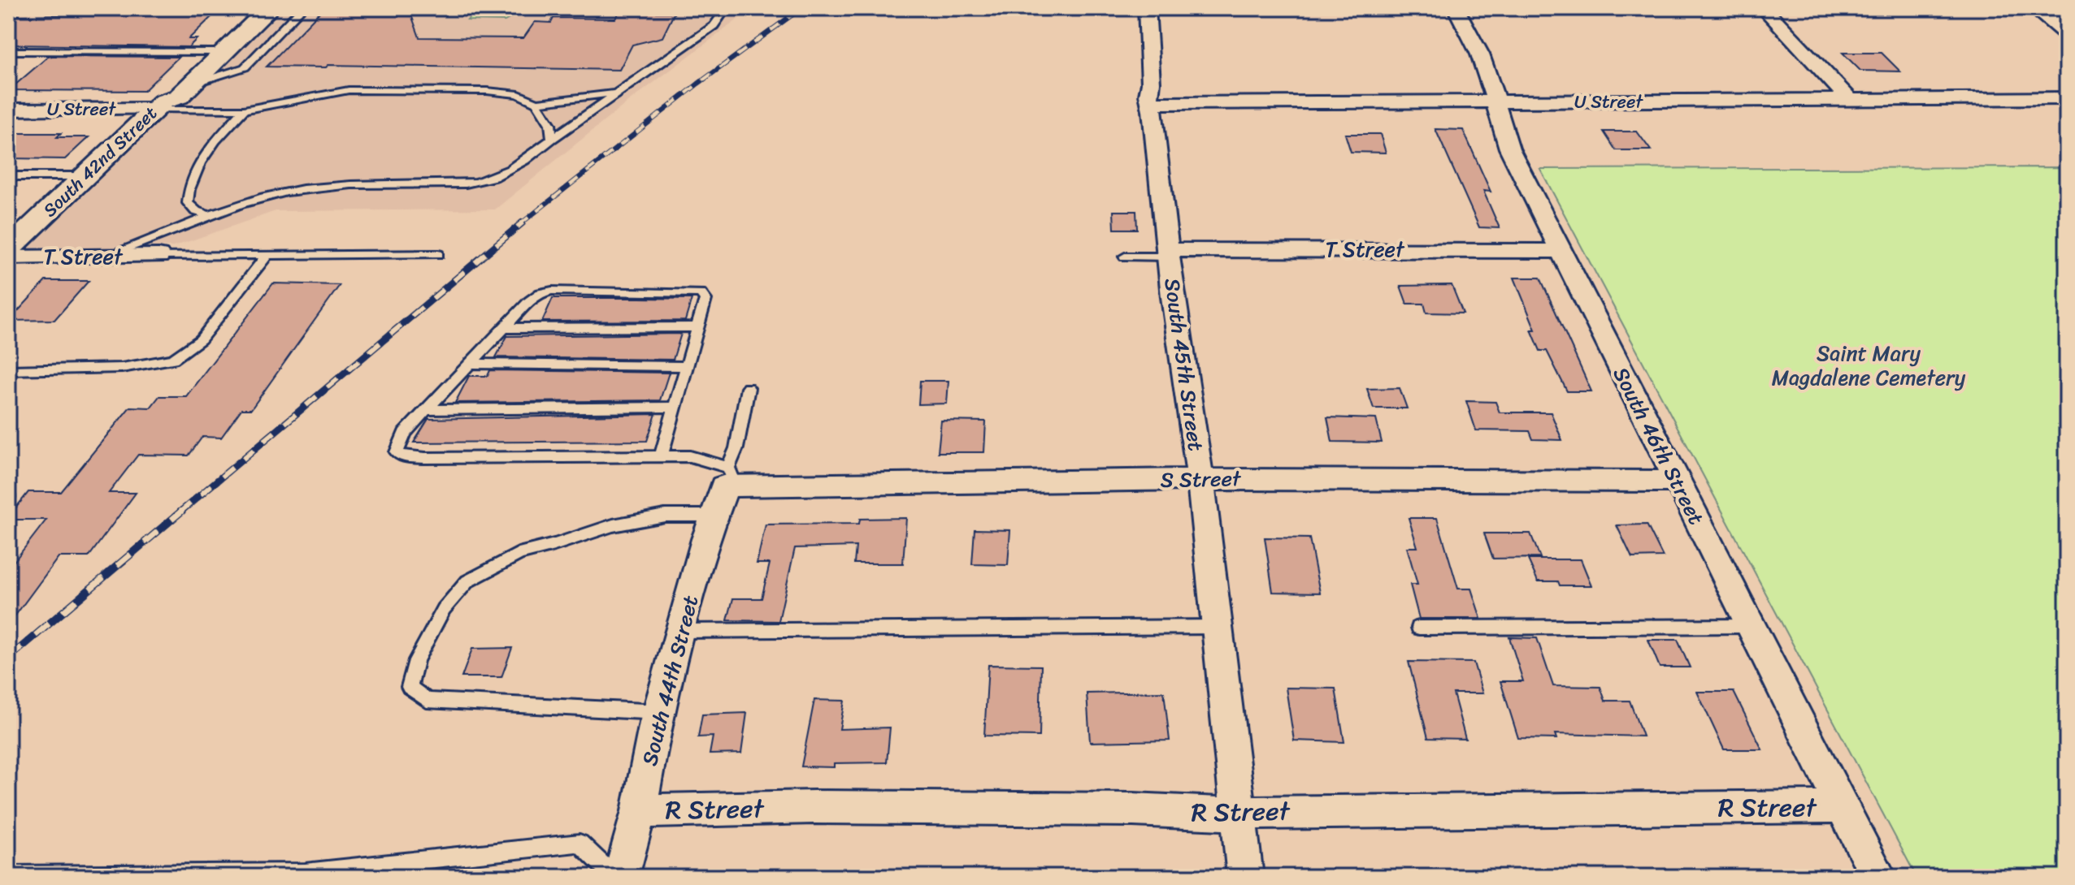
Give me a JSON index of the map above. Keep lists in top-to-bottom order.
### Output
{
  "streets": {
    "street": [
      "U Street",
      "South 42nd Street",
      "T Street",
      "South 45th Street",
      "South 46th Street",
      "S Street",
      "South 44th Street",
      "R Street"
    ]
  },
  "crossings": [
    ["U Street", "South 42nd Street"],
    ["U Street", "South 45th Street"],
    ["U Street", "South 46th Street"],
    ["T Street", "South 45th Street"],
    ["T Street", "South 46th Street"],
    ["South 45th Street", "S Street"],
    ["South 45th Street", "R Street"],
    ["South 46th Street", "S Street"],
    ["South 46th Street", "R Street"],
    ["S Street", "South 44th Street"],
    ["South 44th Street", "R Street"]
  ],
  "parks": ["Saint Mary Magdalene Cemetery"]
}
